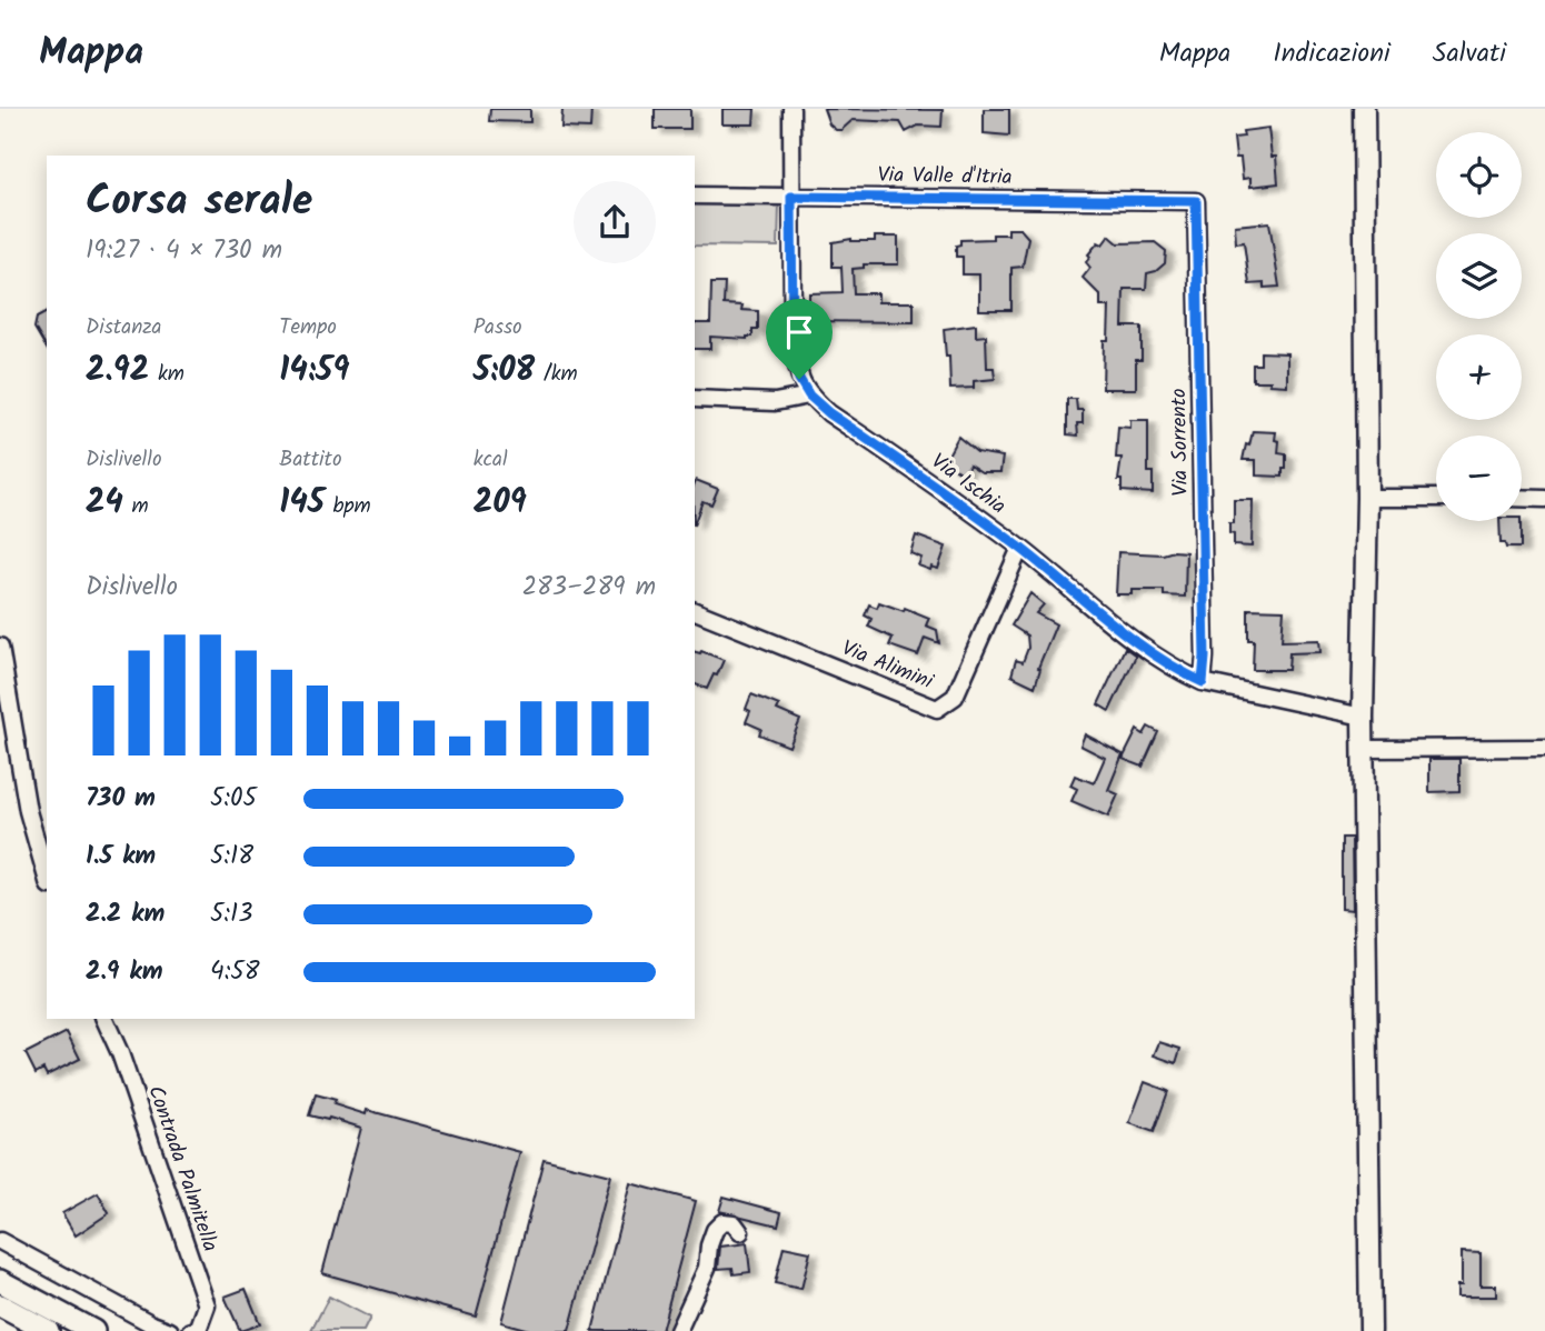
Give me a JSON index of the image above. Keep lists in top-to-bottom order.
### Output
{
  "streets": {
    "street": [
      "Via Valle d'Itria",
      "Via Sorrento",
      "Via Ischia",
      "Via Alimini",
      "Contrada Palmitella"
    ]
  },
  "crossings": [
    ["Via Valle d'Itria", "Via Sorrento"],
    ["Via Valle d'Itria", "Via Ischia"],
    ["Via Sorrento", "Via Ischia"],
    ["Via Ischia", "Via Alimini"]
  ],
  "page": {
    "header": "Mappa",
    "nav": ["Mappa", "Indicazioni", "Salvati"],
    "map_buttons": ["+", "−"],
    "heading": ["Corsa serale", "19:27 · 4 × 730 m"],
    "stats": [
      ["Distanza", "2.92 km"],
      ["Tempo", "14:59"],
      ["Passo", "5:08 /km"],
      ["Dislivello", "24 m"],
      ["Battito", "145 bpm"],
      ["kcal", "209"]
    ],
    "chart": ["Dislivello", "283–289 m"],
    "list": [
      {
        "name": "730 m",
        "note": "5:05"
      },
      {
        "name": "1.5 km",
        "note": "5:18"
      },
      {
        "name": "2.2 km",
        "note": "5:13"
      },
      {
        "name": "2.9 km",
        "note": "4:58"
      }
    ]
  }
}
